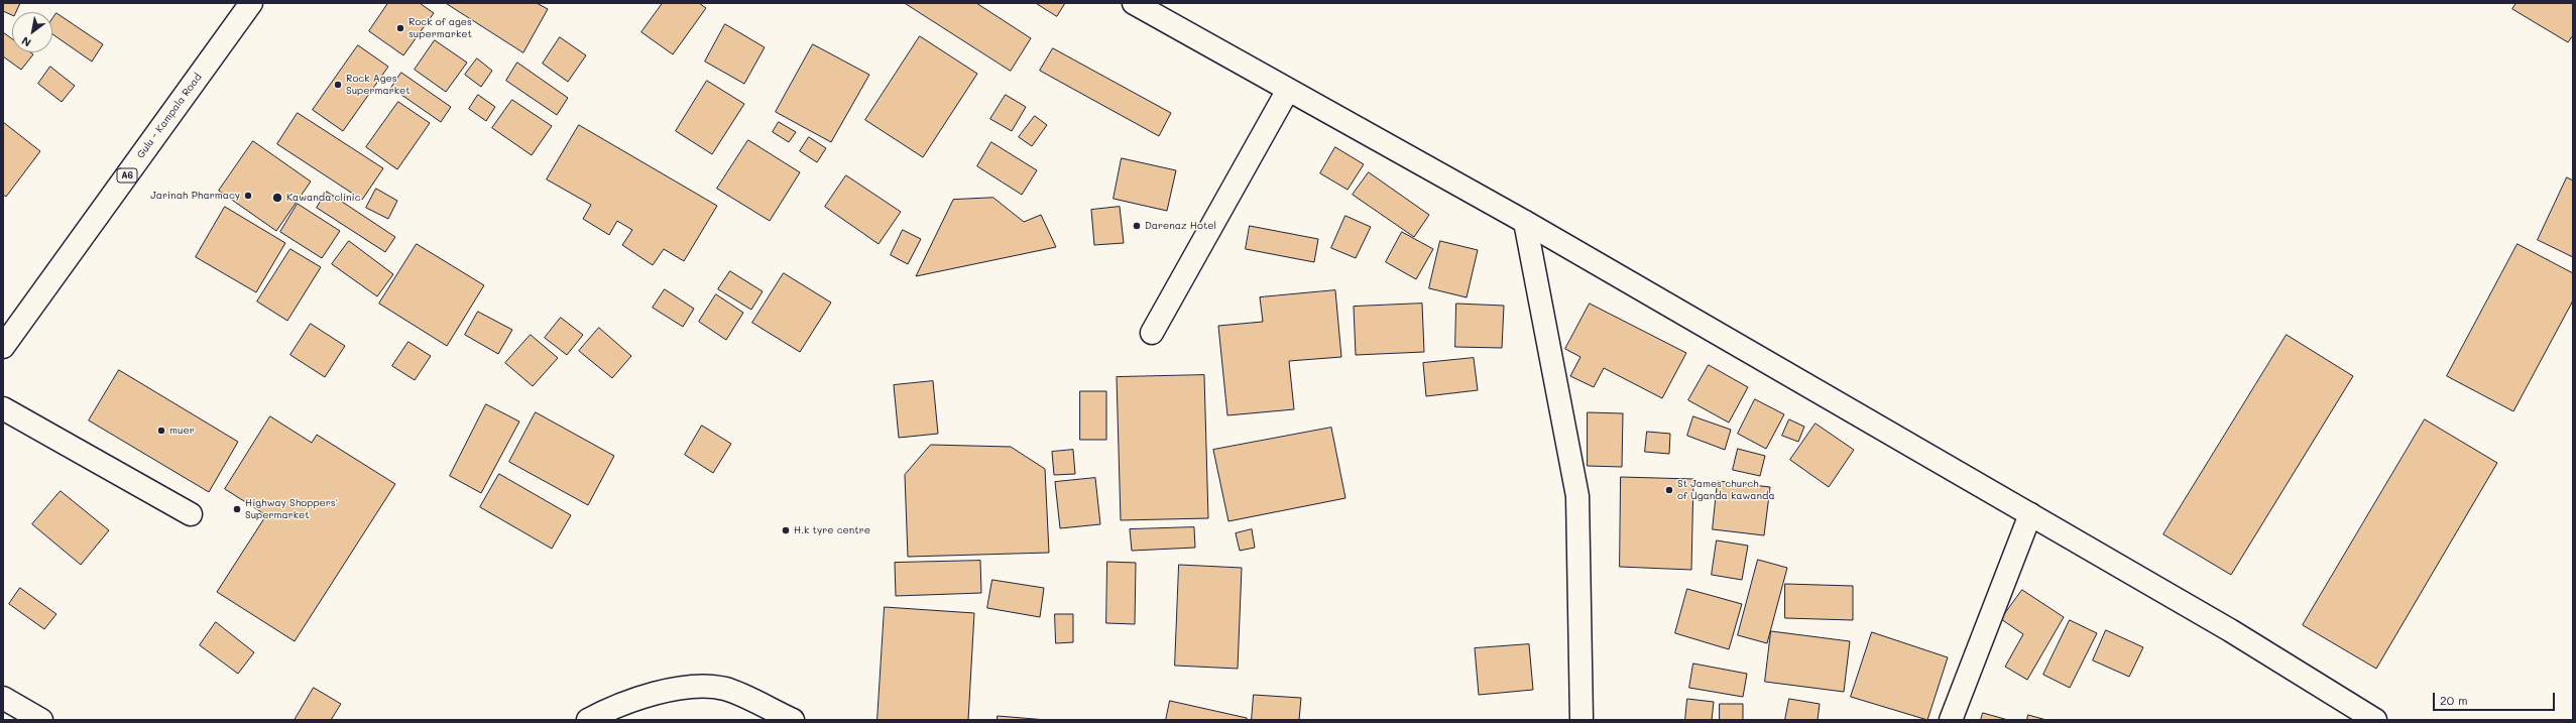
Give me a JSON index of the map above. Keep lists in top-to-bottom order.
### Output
{
  "streets": {
    "street": ["Gulu - Kampala Road", "A6"]
  },
  "places": [
    "Rock of ages supermarket",
    "Rock Ages Supermarket",
    "Jarinah Pharmacy",
    "Kawanda clinic",
    "Darenaz Hotel",
    "muer",
    "St James church of Uganda kawanda",
    "Highway Shoppers' Supermarket",
    "H.k tyre centre"
  ],
  "scale_bar": "20 m",
  "north": "bottom left"
}
